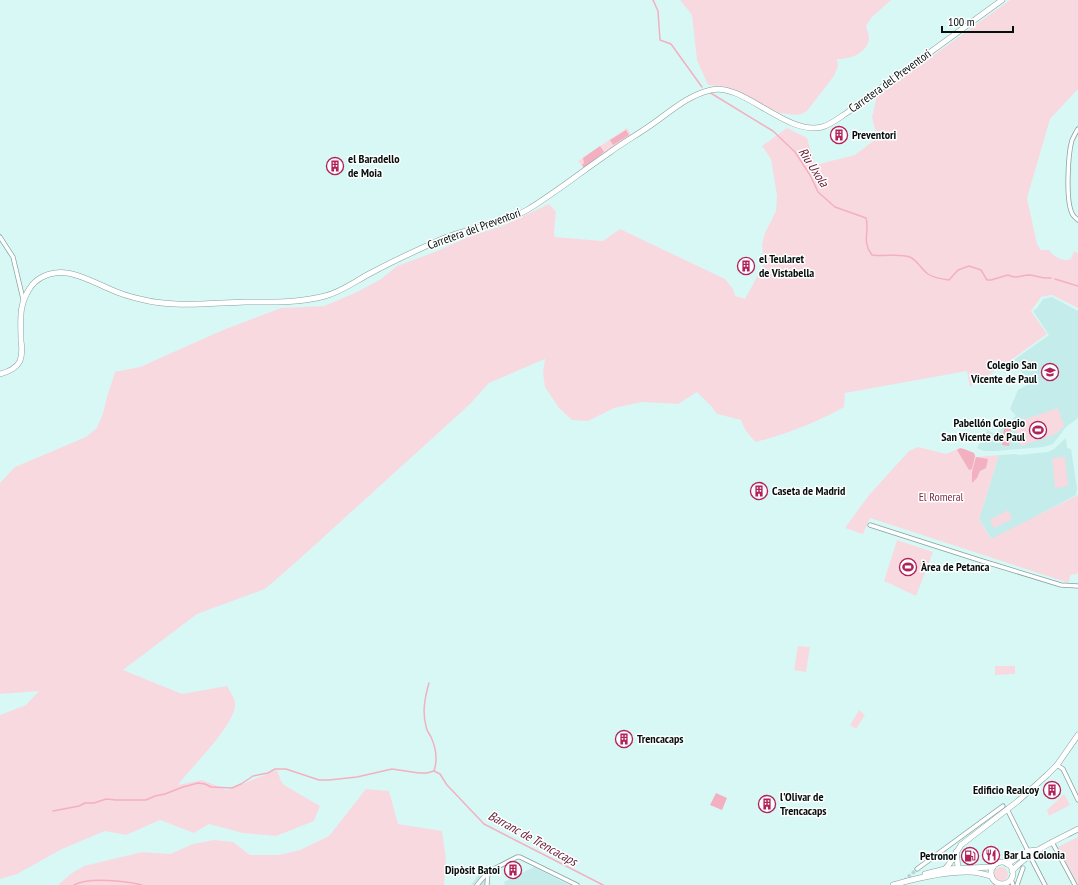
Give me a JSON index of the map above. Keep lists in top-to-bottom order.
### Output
{
  "streets": {
    "street": ["Carretera del Preventori"]
  },
  "water": ["Riu Uxola", "Barranc de Trencacaps"],
  "parks": ["El Romeral"],
  "places": {
    "building": [
      "Preventori",
      "el Baradello de Moia",
      "el Teularet de Vistabella",
      "Caseta de Madrid",
      "Trencacaps",
      "Edificio Realcoy",
      "l'Olivar de Trencacaps",
      "Dipòsit Batoi"
    ],
    "school or university": ["Colegio San Vicente de Paul"],
    "sports": ["Pabellón Colegio San Vicente de Paul", "Àrea de Petanca"],
    "restaurant": ["Bar La Colonia"],
    "fuel station": ["Petronor"]
  },
  "scale_bar": "100 m"
}
